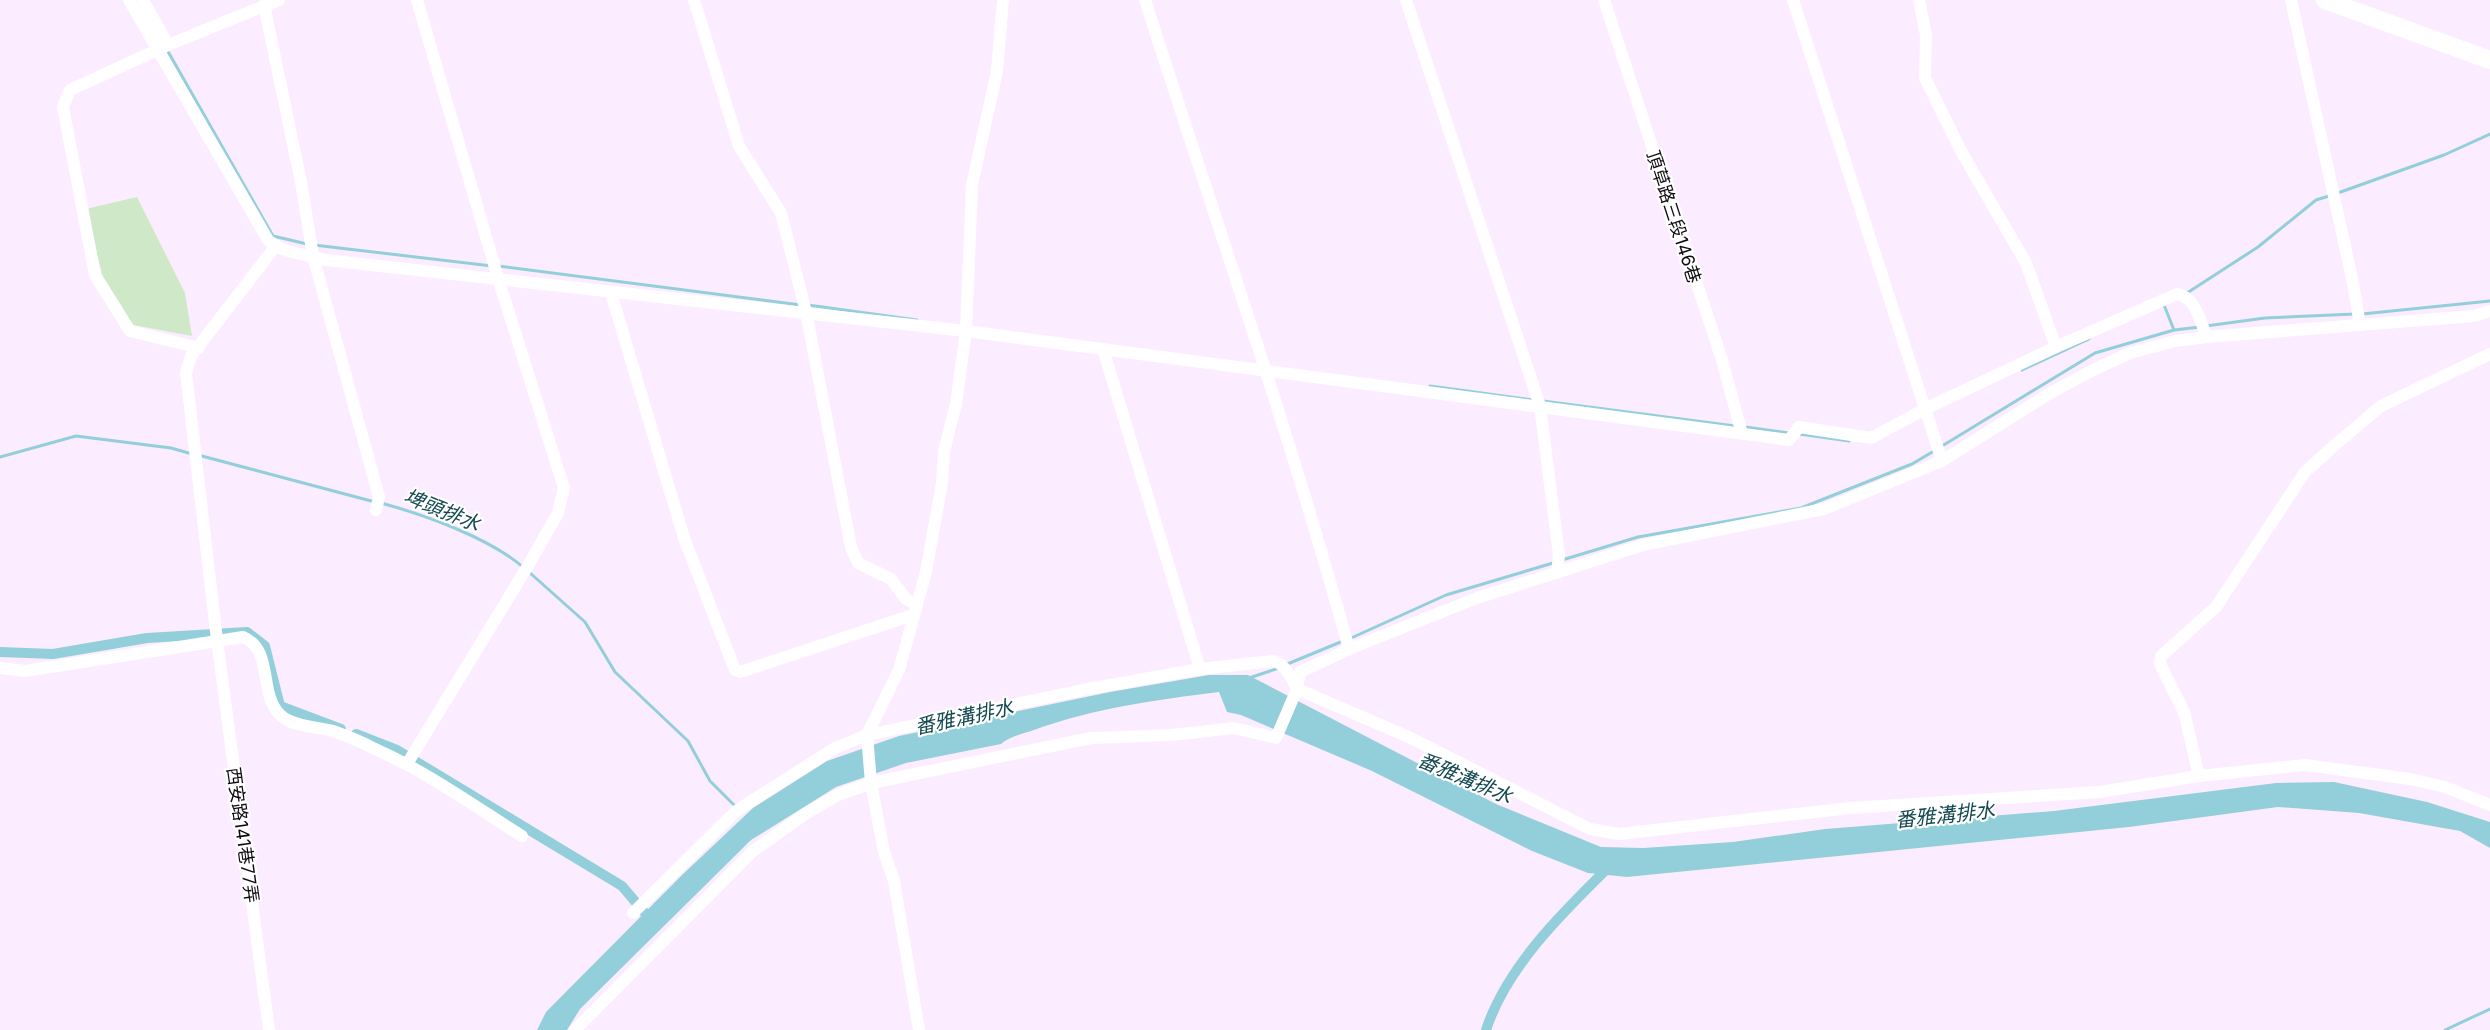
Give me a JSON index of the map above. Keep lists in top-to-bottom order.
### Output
{
  "streets": {
    "street": ["頂草路三段146巷", "西安路141巷77弄"]
  },
  "water": ["埤頭排水", "番雅溝排水"]
}
